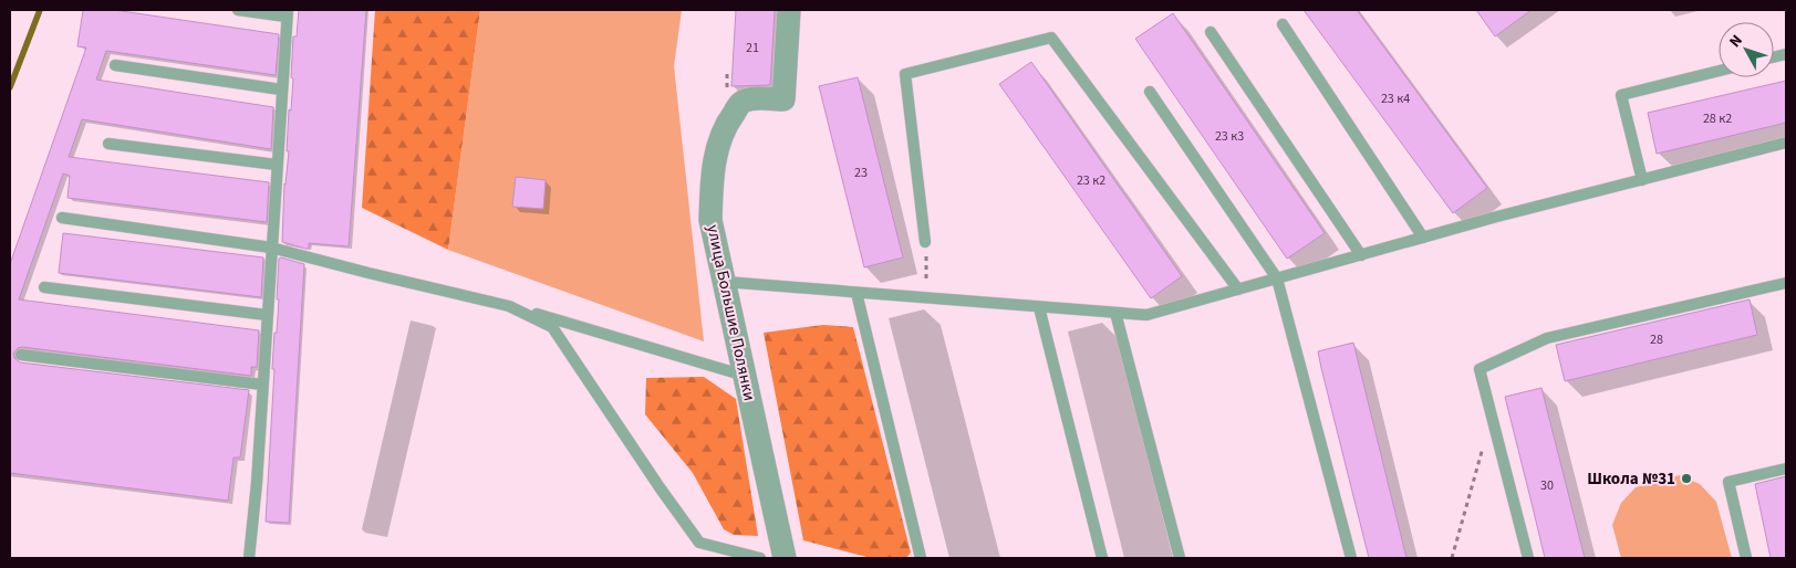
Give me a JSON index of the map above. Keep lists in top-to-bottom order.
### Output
{
  "streets": {
    "street": ["улица Большие Полянки"]
  },
  "places": ["Школа №31"],
  "house_numbers": [
    "21",
    "23 к4",
    "28 к2",
    "23 к3",
    "23",
    "23 к2",
    "28",
    "30"
  ],
  "north": "top left"
}
